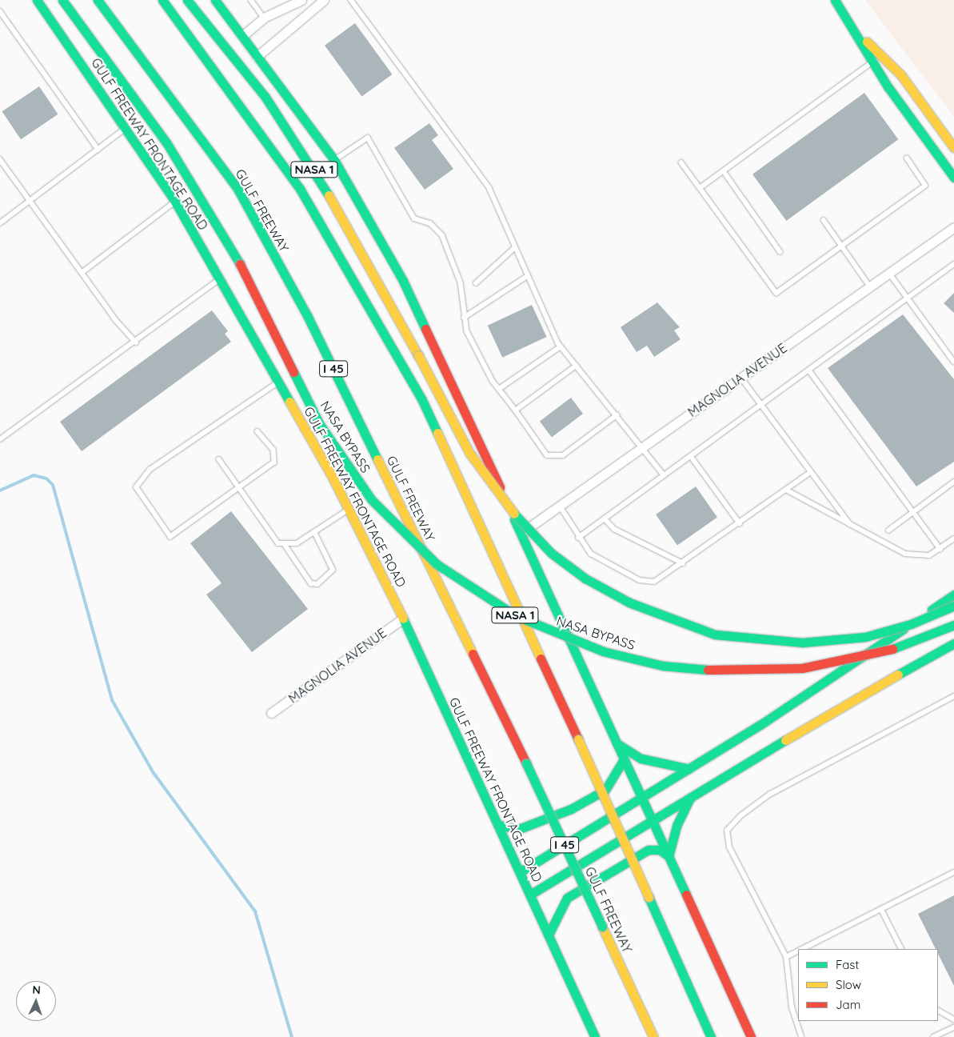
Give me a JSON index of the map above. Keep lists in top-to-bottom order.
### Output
{
  "streets": {
    "main road": [
      "GULF FREEWAY FRONTAGE ROAD",
      "NASA 1",
      "GULF FREEWAY",
      "I 45",
      "NASA BYPASS"
    ],
    "street": ["MAGNOLIA AVENUE"]
  },
  "crossings": [
    ["GULF FREEWAY FRONTAGE ROAD", "MAGNOLIA AVENUE"]
  ],
  "legend": ["Fast", "Slow", "Jam"],
  "north": "top"
}
